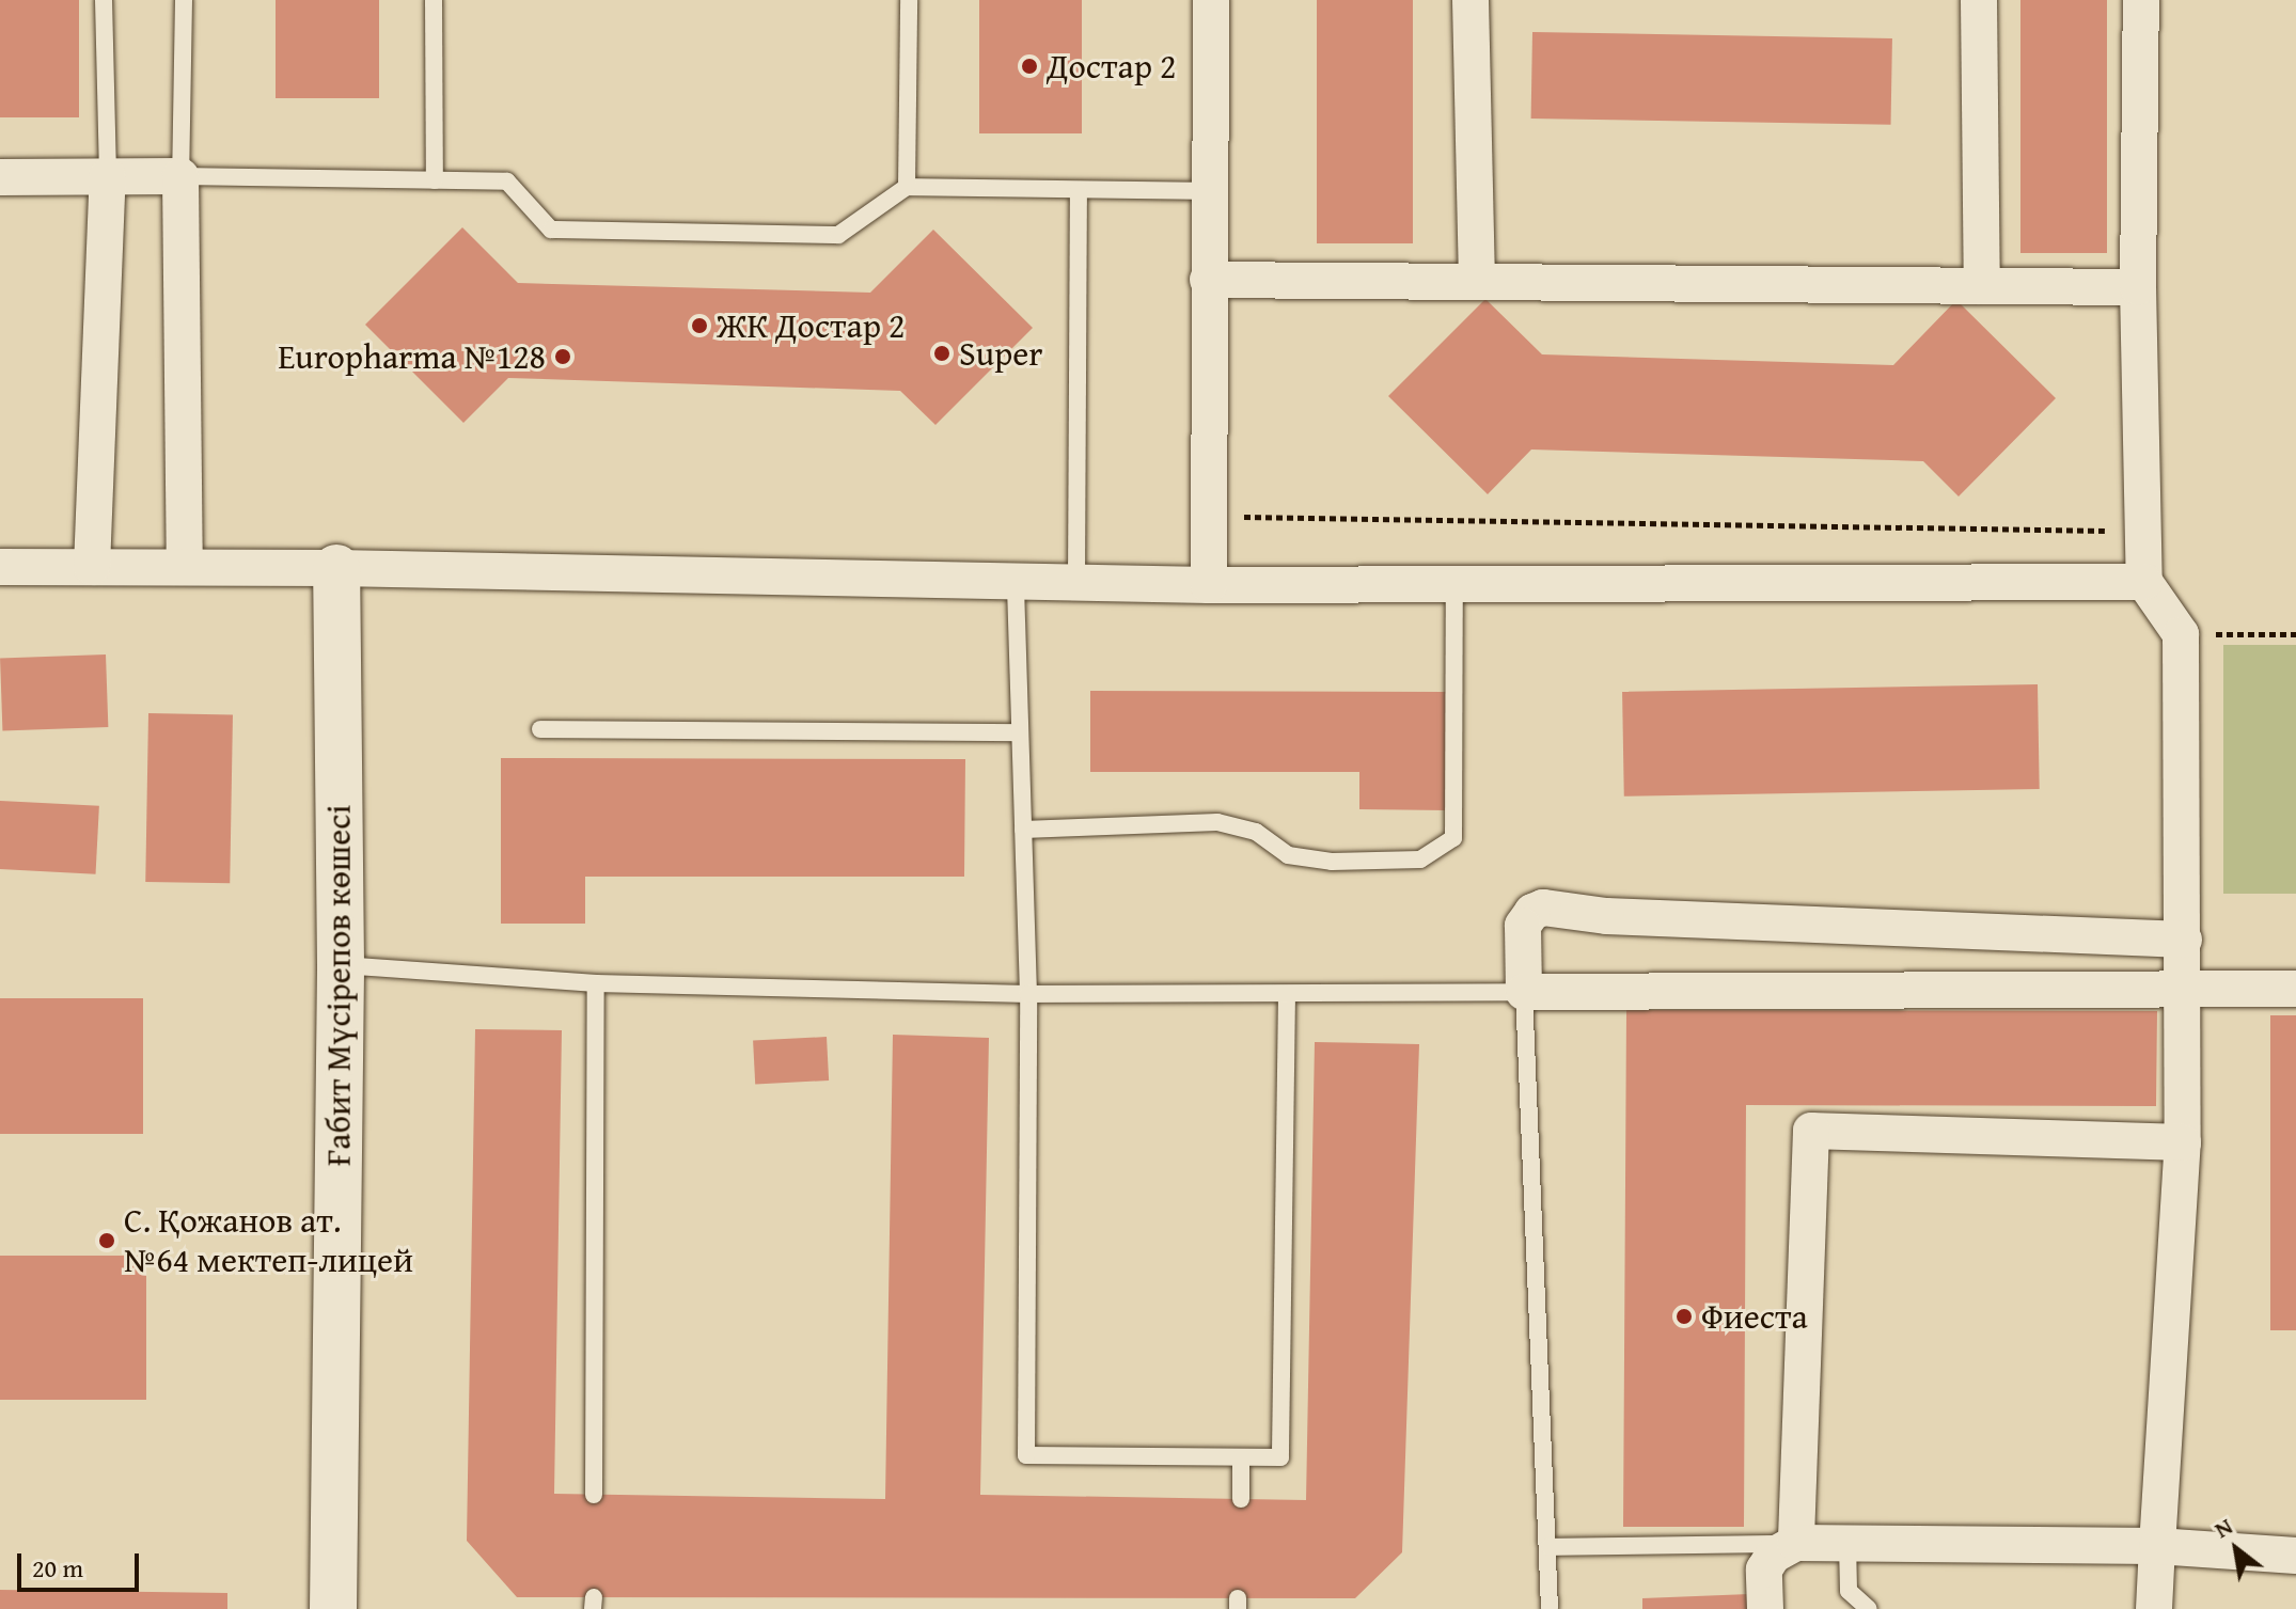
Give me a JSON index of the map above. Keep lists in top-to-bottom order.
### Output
{
  "streets": {
    "street": ["Ғабит Мүсірепов көшесі"]
  },
  "places": [
    "Достар 2",
    "ЖК Достар 2",
    "Super",
    "Europharma №128",
    "С. Қожанов ат. №64 мектеп-лицей",
    "Фиеста"
  ],
  "scale_bar": "20 m",
  "north": "top left"
}
